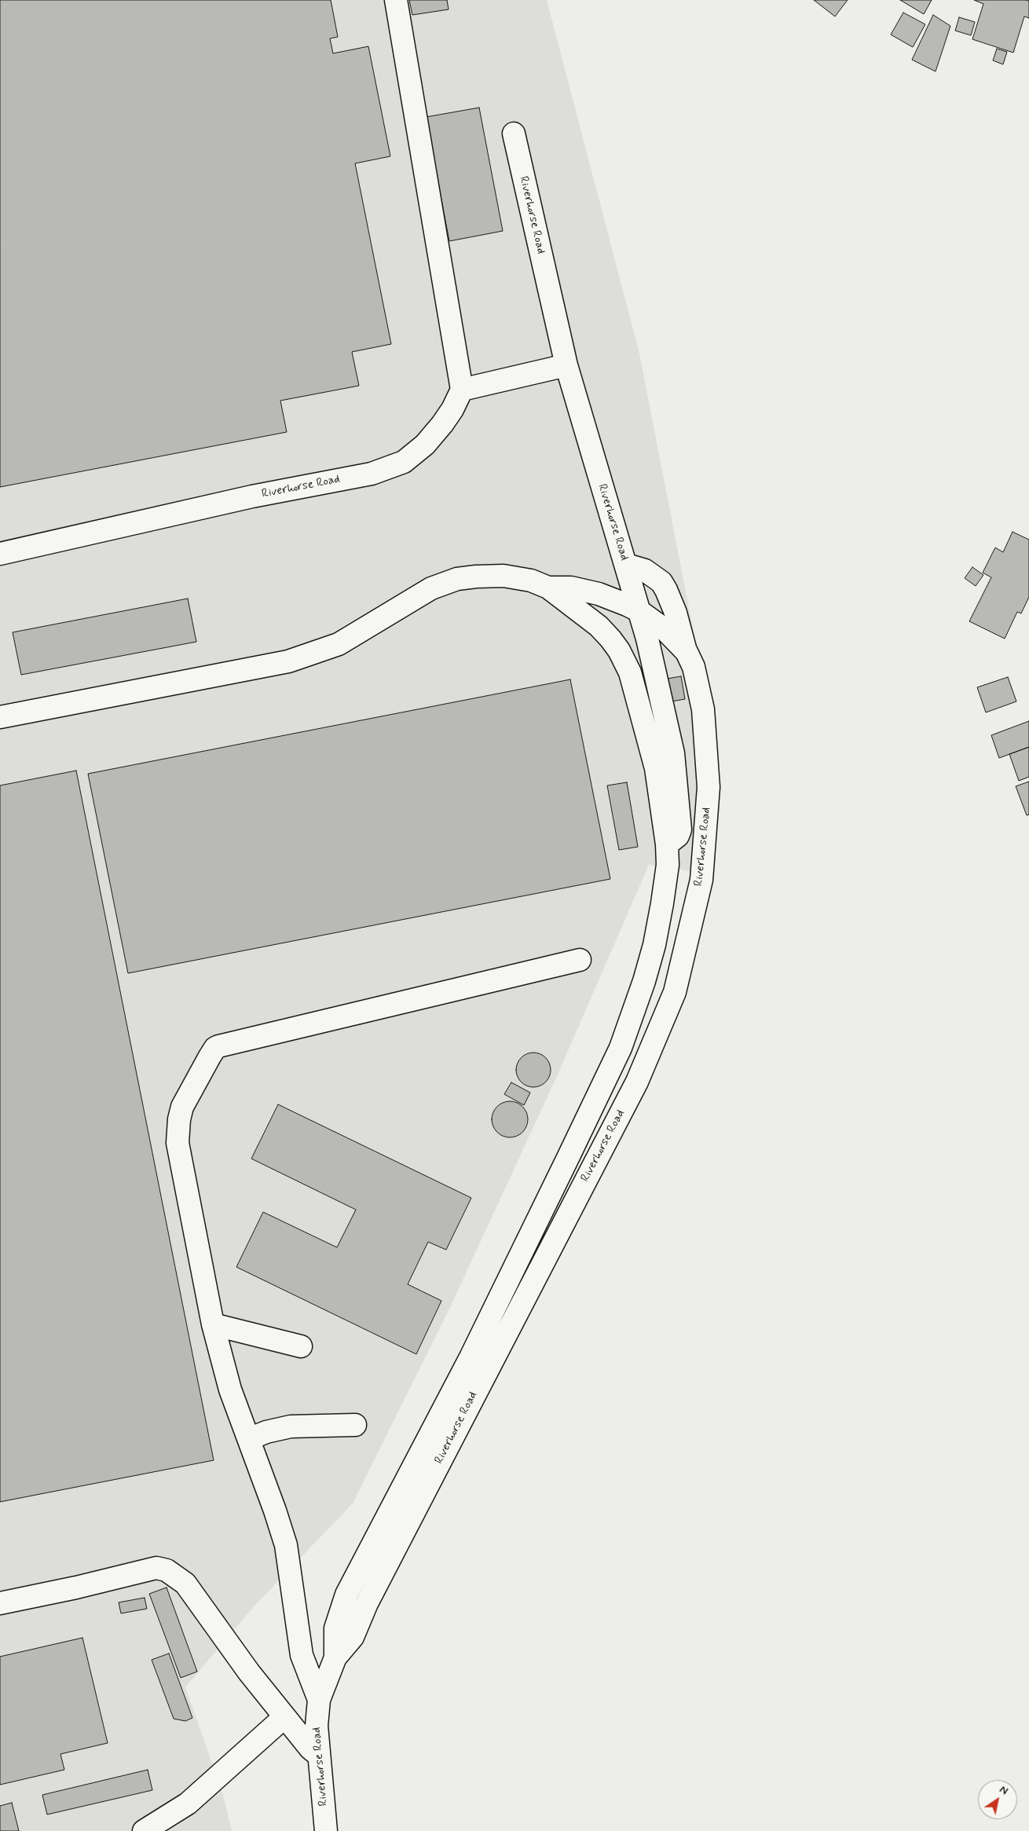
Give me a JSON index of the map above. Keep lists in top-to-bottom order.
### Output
{
  "streets": {
    "lane": ["Riverhorse Road"]
  },
  "north": "top right"
}
